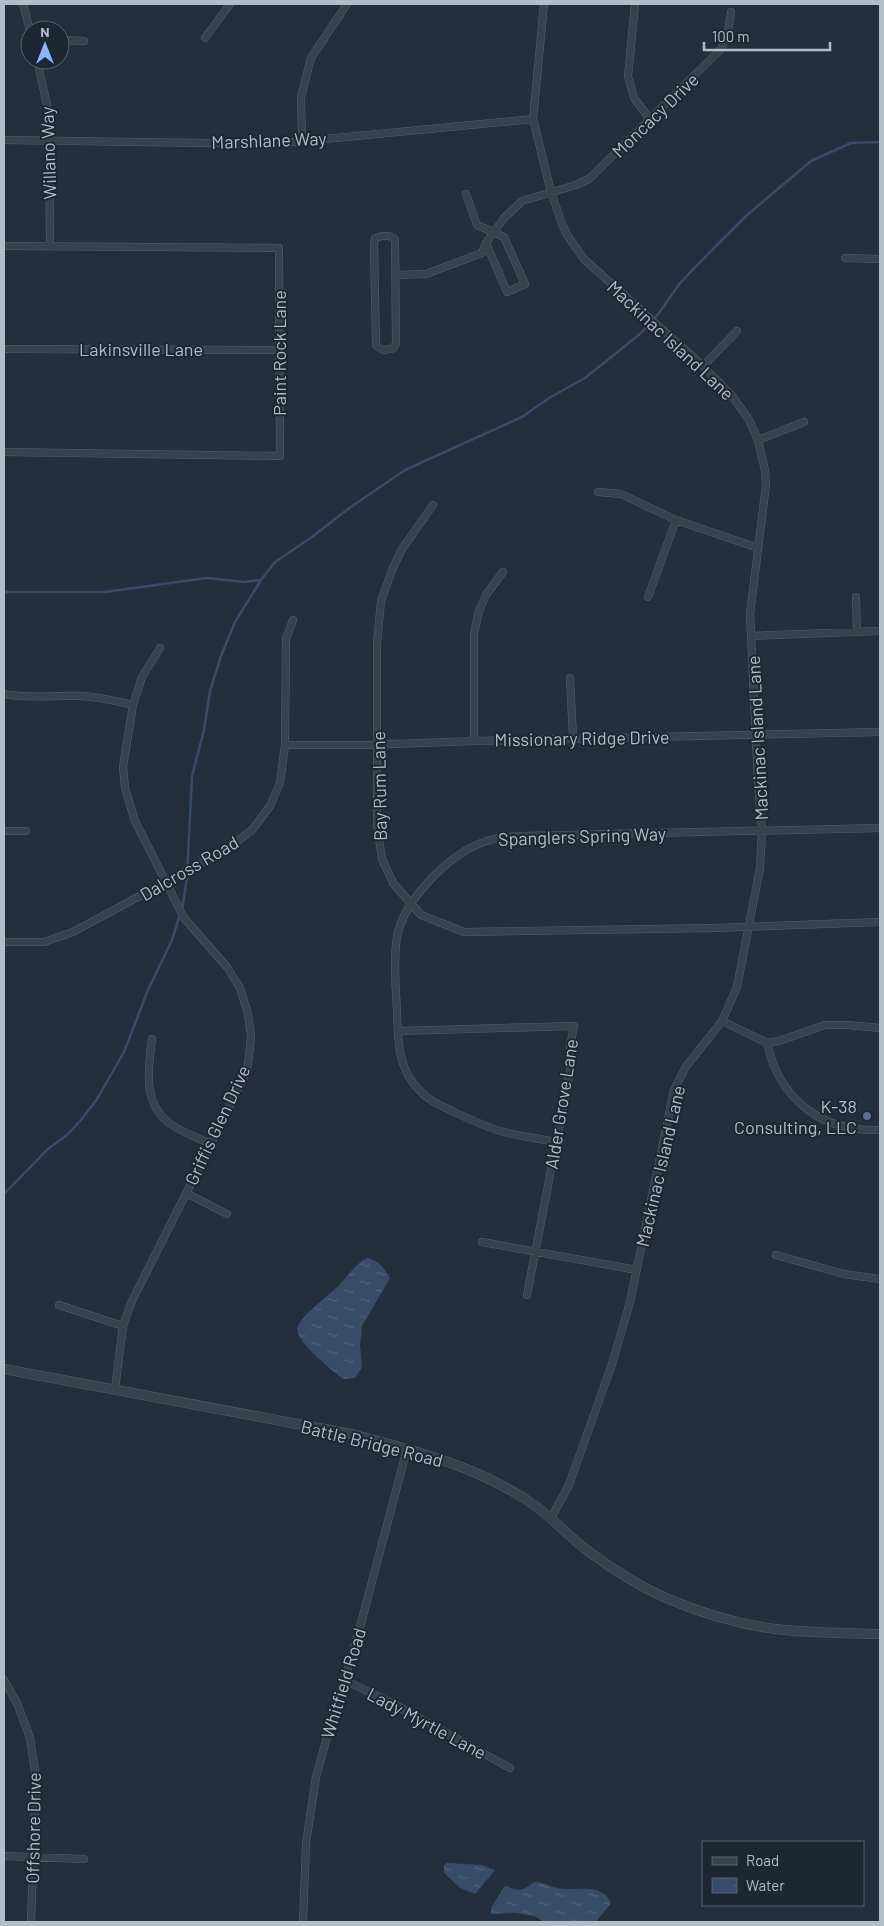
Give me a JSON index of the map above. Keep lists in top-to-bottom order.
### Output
{
  "streets": {
    "street": [
      "Moncacy Drive",
      "Marshlane Way",
      "Willano Way",
      "Mackinac Island Lane",
      "Lakinsville Lane",
      "Paint Rock Lane",
      "Missionary Ridge Drive",
      "Bay Rum Lane",
      "Spanglers Spring Way",
      "Dalcross Road",
      "Alder Grove Lane",
      "Griffis Glen Drive",
      "Battle Bridge Road",
      "Whitfield Road",
      "Lady Myrtle Lane",
      "Offshore Drive"
    ]
  },
  "crossings": [
    ["Moncacy Drive", "Mackinac Island Lane"],
    ["Marshlane Way", "Willano Way"],
    ["Marshlane Way", "Mackinac Island Lane"],
    ["Willano Way", "Paint Rock Lane"],
    ["Mackinac Island Lane", "Missionary Ridge Drive"],
    ["Mackinac Island Lane", "Bay Rum Lane"],
    ["Mackinac Island Lane", "Spanglers Spring Way"],
    ["Mackinac Island Lane", "Battle Bridge Road"],
    ["Lakinsville Lane", "Paint Rock Lane"],
    ["Missionary Ridge Drive", "Bay Rum Lane"],
    ["Missionary Ridge Drive", "Dalcross Road"],
    ["Bay Rum Lane", "Spanglers Spring Way"],
    ["Spanglers Spring Way", "Alder Grove Lane"],
    ["Dalcross Road", "Griffis Glen Drive"],
    ["Griffis Glen Drive", "Battle Bridge Road"],
    ["Battle Bridge Road", "Whitfield Road"],
    ["Whitfield Road", "Lady Myrtle Lane"]
  ],
  "places": ["K-38 Consulting, LLC"],
  "legend": ["Road", "Water"],
  "scale_bar": "100 m",
  "north": "top"
}
